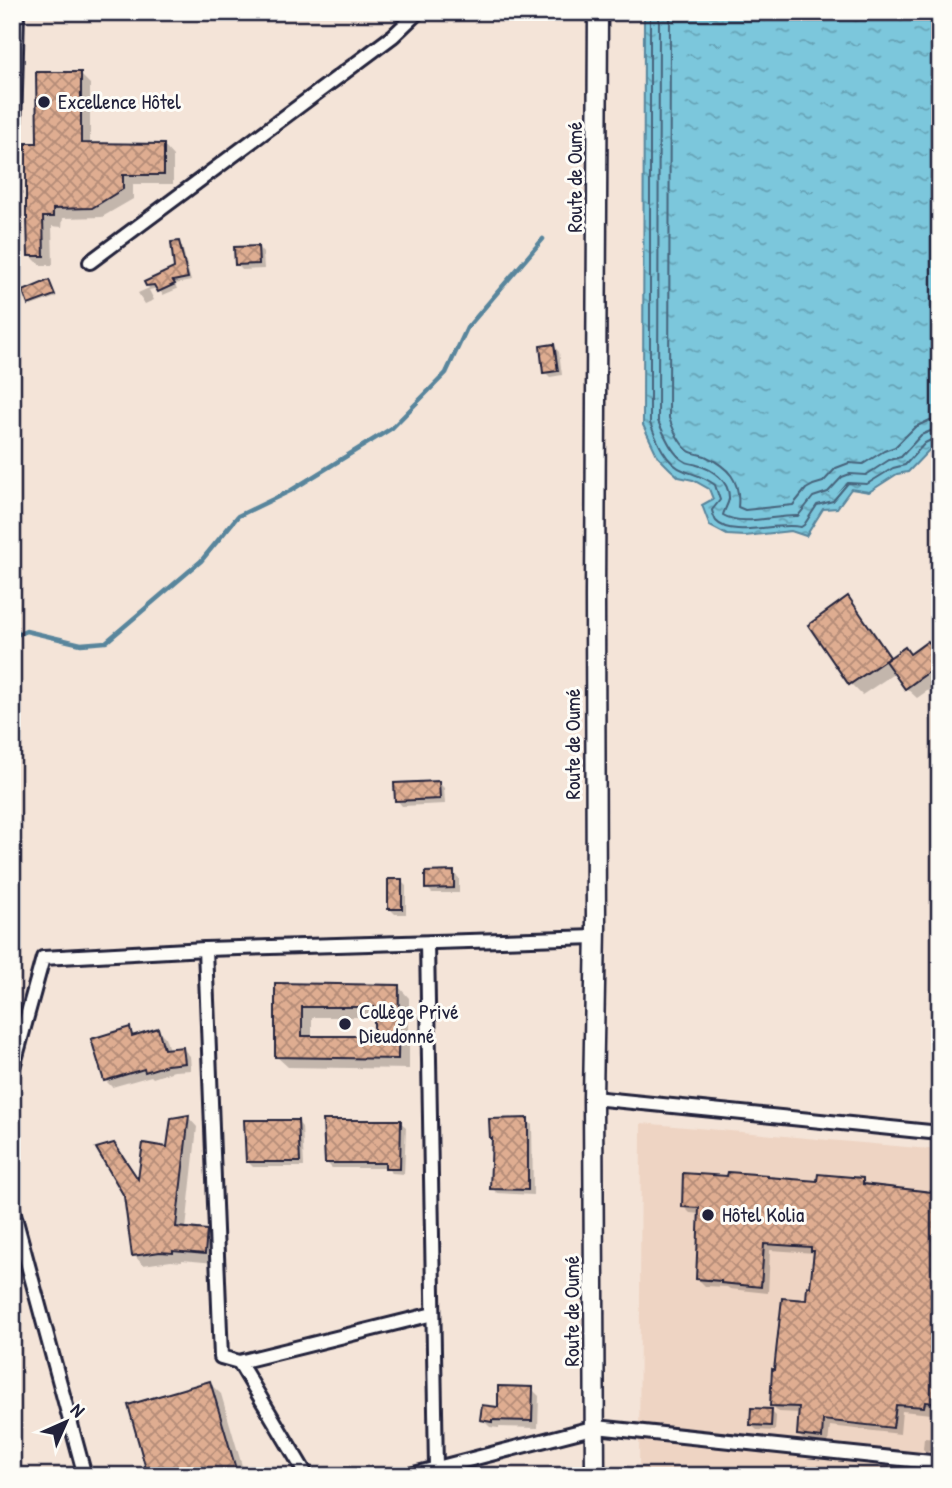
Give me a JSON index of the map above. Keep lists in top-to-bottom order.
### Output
{
  "streets": {
    "main road": ["Route de Oumé"]
  },
  "places": ["Excellence Hôtel", "Collège Privé Dieudonné", "Hôtel Kolia"],
  "north": "top right"
}
